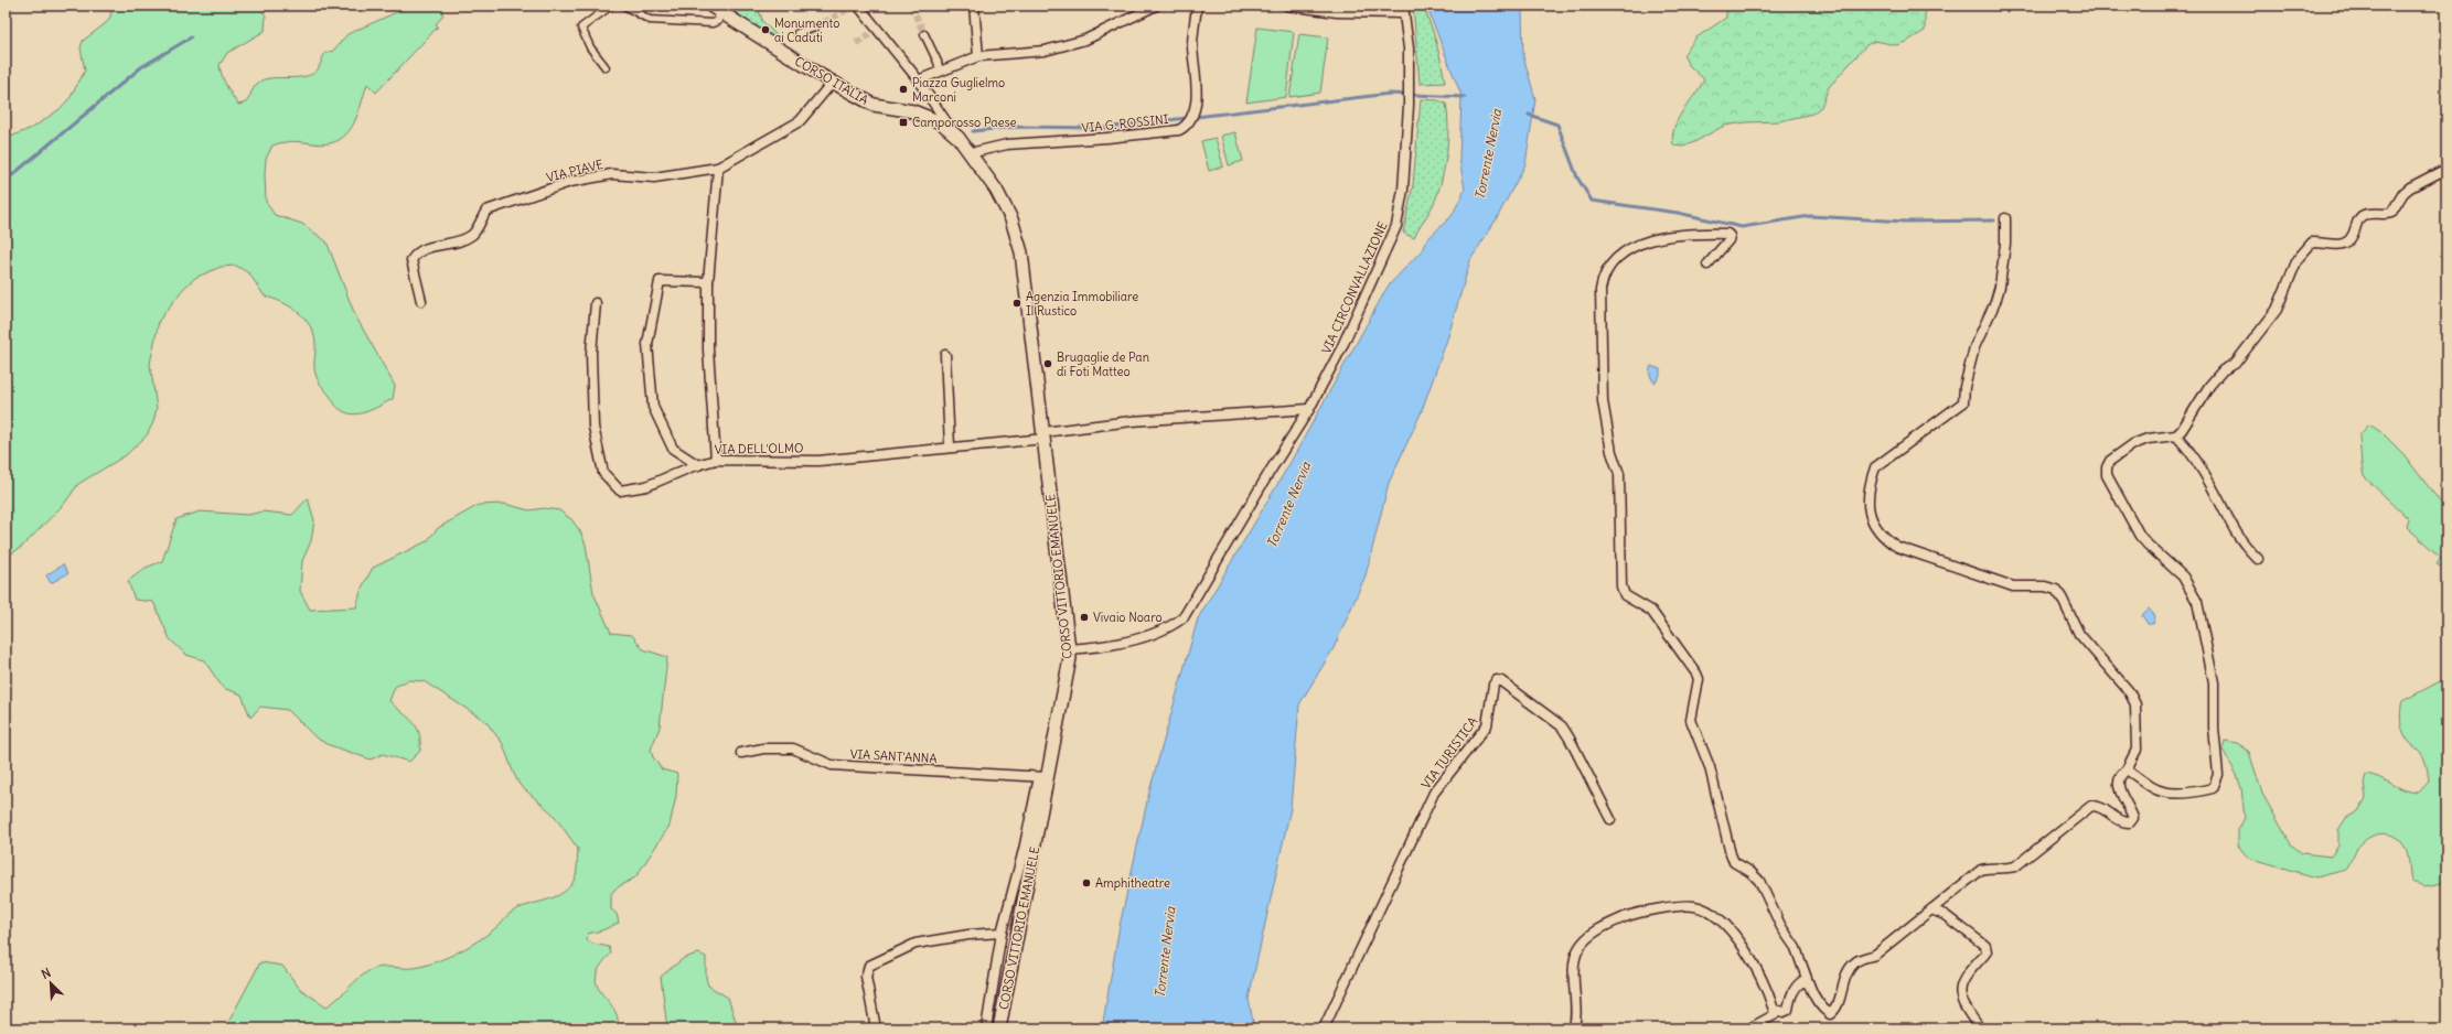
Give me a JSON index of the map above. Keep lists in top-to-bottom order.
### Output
{
  "streets": {
    "main road": ["CORSO ITALIA", "CORSO VITTORIO EMANUELE"],
    "street": [
      "VIA G. ROSSINI",
      "VIA PIAVE",
      "VIA CIRCONVALLAZIONE",
      "VIA DELL'OLMO",
      "VIA TURISTICA",
      "VIA SANT'ANNA"
    ]
  },
  "crossings": [
    ["CORSO ITALIA", "VIA PIAVE"],
    ["CORSO ITALIA", "CORSO VITTORIO EMANUELE"],
    ["VIA G. ROSSINI", "CORSO VITTORIO EMANUELE"],
    ["VIA CIRCONVALLAZIONE", "CORSO VITTORIO EMANUELE"],
    ["VIA DELL'OLMO", "CORSO VITTORIO EMANUELE"],
    ["CORSO VITTORIO EMANUELE", "VIA SANT'ANNA"]
  ],
  "water": ["Torrente Nervia"],
  "places": {
    "other": [
      "Monumento ai Caduti",
      "Piazza Guglielmo Marconi",
      "Agenzia Immobiliare Il Rustico",
      "Brugaglie de Pan di Foti Matteo",
      "Vivaio Noaro",
      "Amphitheatre"
    ],
    "transit": ["Camporosso Paese"]
  },
  "north": "top left"
}
